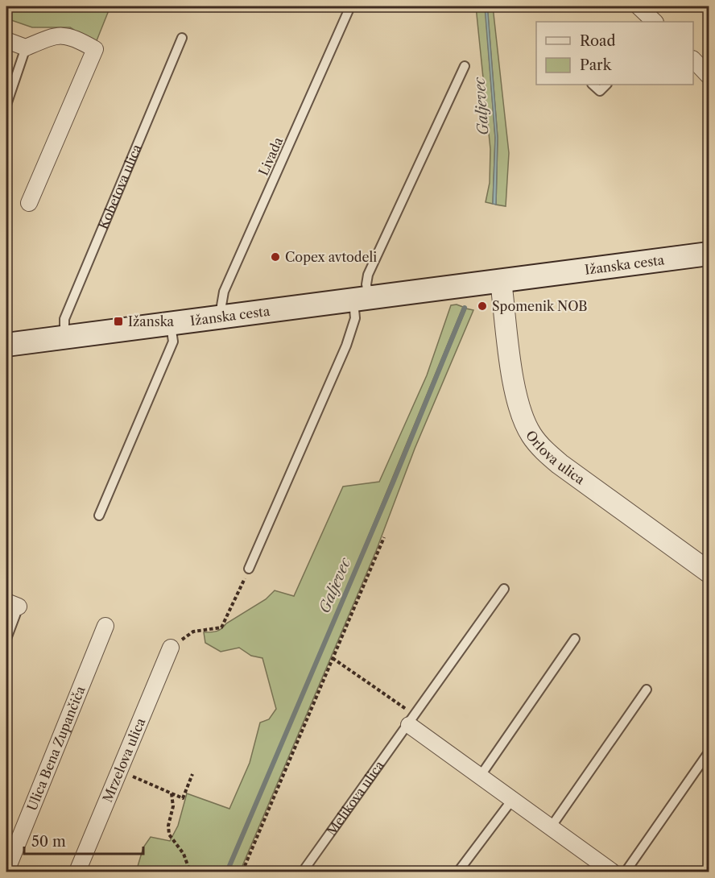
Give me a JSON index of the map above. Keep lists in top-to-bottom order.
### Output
{
  "streets": {
    "main road": ["Ižanska cesta"],
    "street": ["Orlova ulica", "Ulica Bena Zupančiča", "Mrzelova ulica"],
    "lane": ["Livada", "Kobetova ulica", "Melikova ulica"]
  },
  "crossings": [
    ["Livada", "Ižanska cesta"],
    ["Kobetova ulica", "Ižanska cesta"],
    ["Ižanska cesta", "Orlova ulica"]
  ],
  "water": ["Galjevec"],
  "places": {
    "other": ["Copex avtodeli", "Spomenik NOB"],
    "transit": ["Ižanska"]
  },
  "legend": ["Road", "Park"],
  "scale_bar": "50 m"
}
